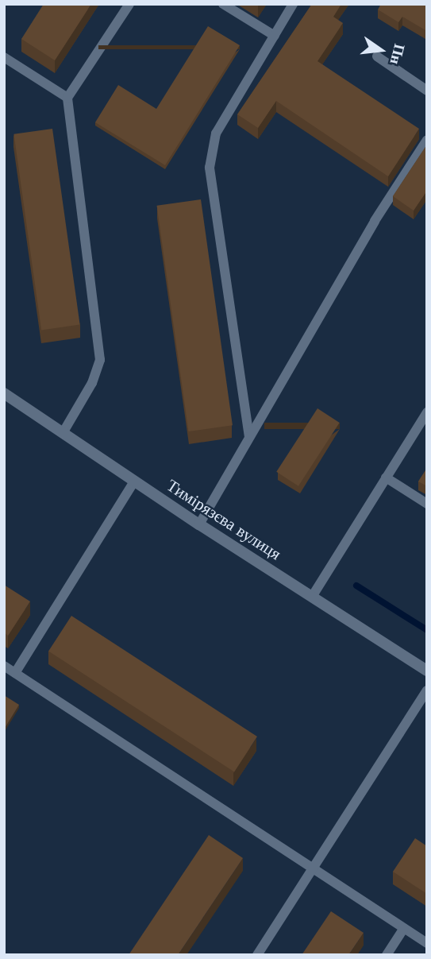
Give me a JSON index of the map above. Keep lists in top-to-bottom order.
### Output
{
  "streets": {
    "street": ["Тимірязєва вулиця"]
  },
  "north": "right"
}
